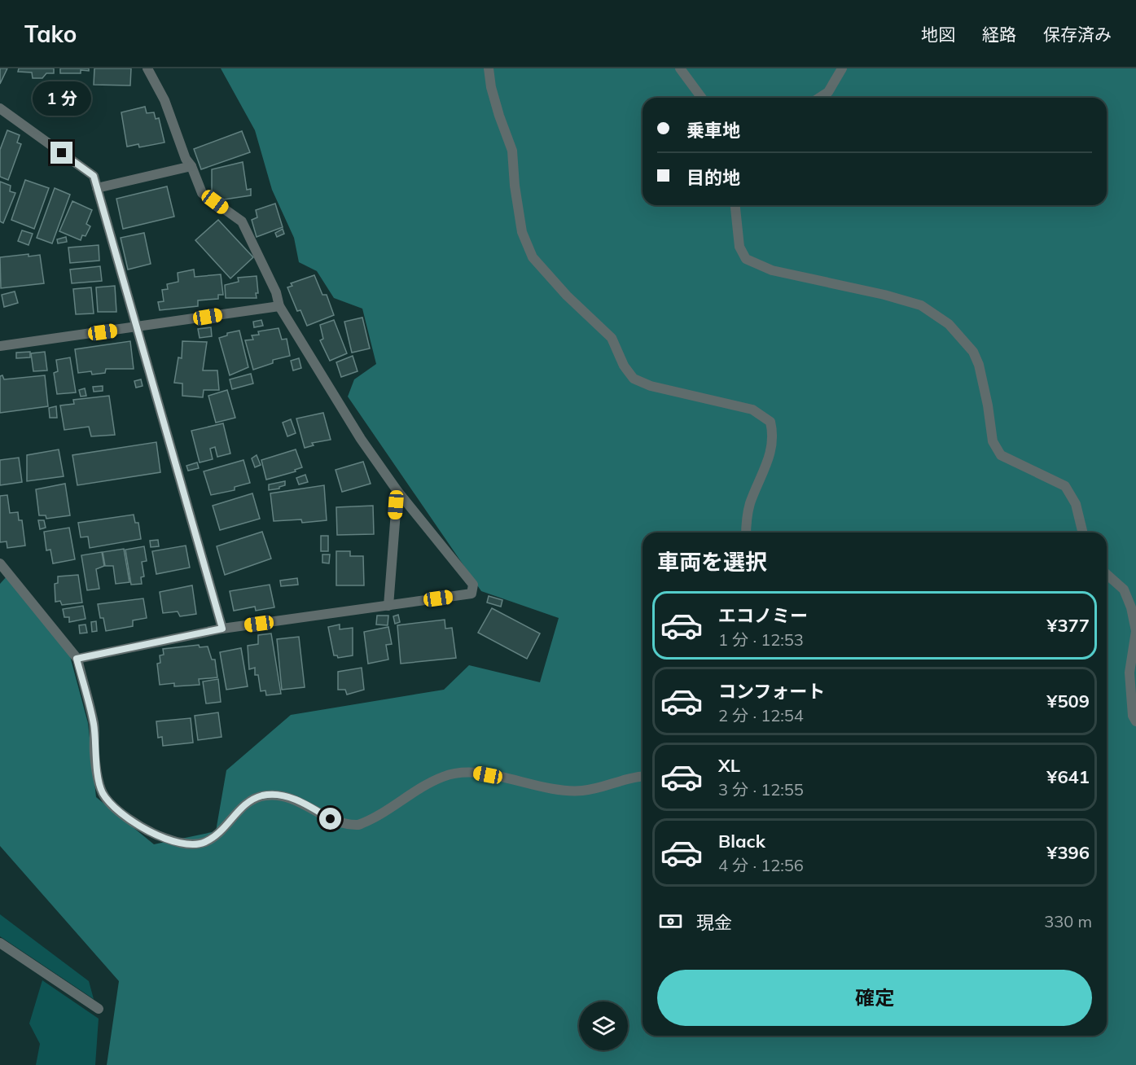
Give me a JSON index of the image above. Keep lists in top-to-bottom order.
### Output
{
  "page": {
    "header": "Tako",
    "nav": ["地図", "経路", "保存済み"],
    "bubble": "1 分",
    "banner": ["乗車地", "目的地"],
    "heading": "車両を選択",
    "list": [
      {
        "name": "エコノミー",
        "note": "1 分 · 12:53",
        "value": "¥377"
      },
      {
        "name": "コンフォート",
        "note": "2 分 · 12:54",
        "value": "¥509"
      },
      {
        "name": "XL",
        "note": "3 分 · 12:55",
        "value": "¥641"
      },
      {
        "name": "Black",
        "note": "4 分 · 12:56",
        "value": "¥396"
      }
    ],
    "pay": ["現金", "330 m"],
    "buttons": "確定"
  }
}
